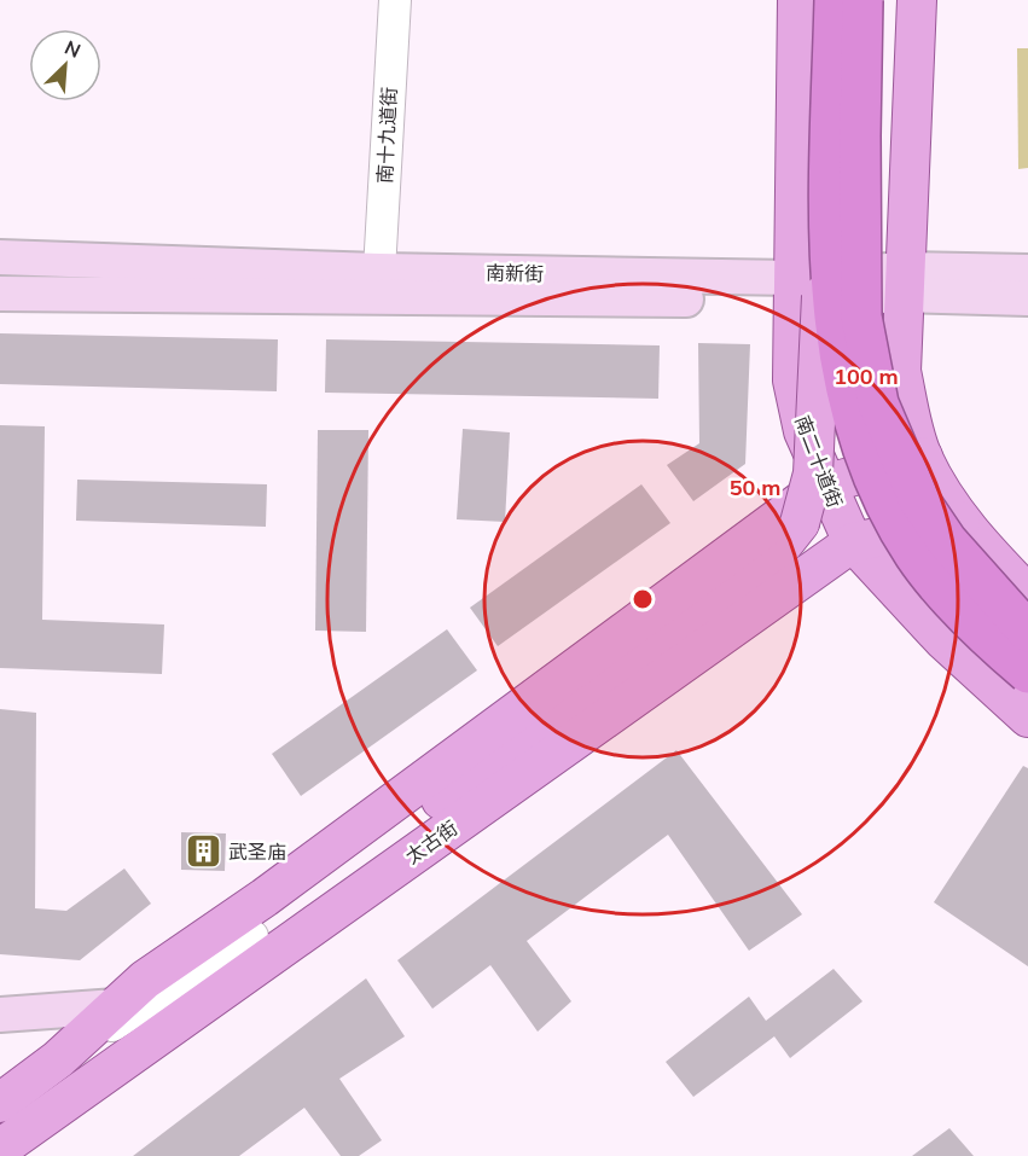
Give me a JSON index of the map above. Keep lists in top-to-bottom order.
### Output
{
  "streets": {
    "main road": ["南新街", "南二十道街", "太古街"],
    "street": ["南十九道街"]
  },
  "crossings": [
    ["南十九道街", "南新街"],
    ["南新街", "南二十道街"],
    ["南二十道街", "太古街"]
  ],
  "places": {
    "building": ["武圣庙"]
  },
  "north": "top right",
  "rings": ["100 m", "50 m"]
}
